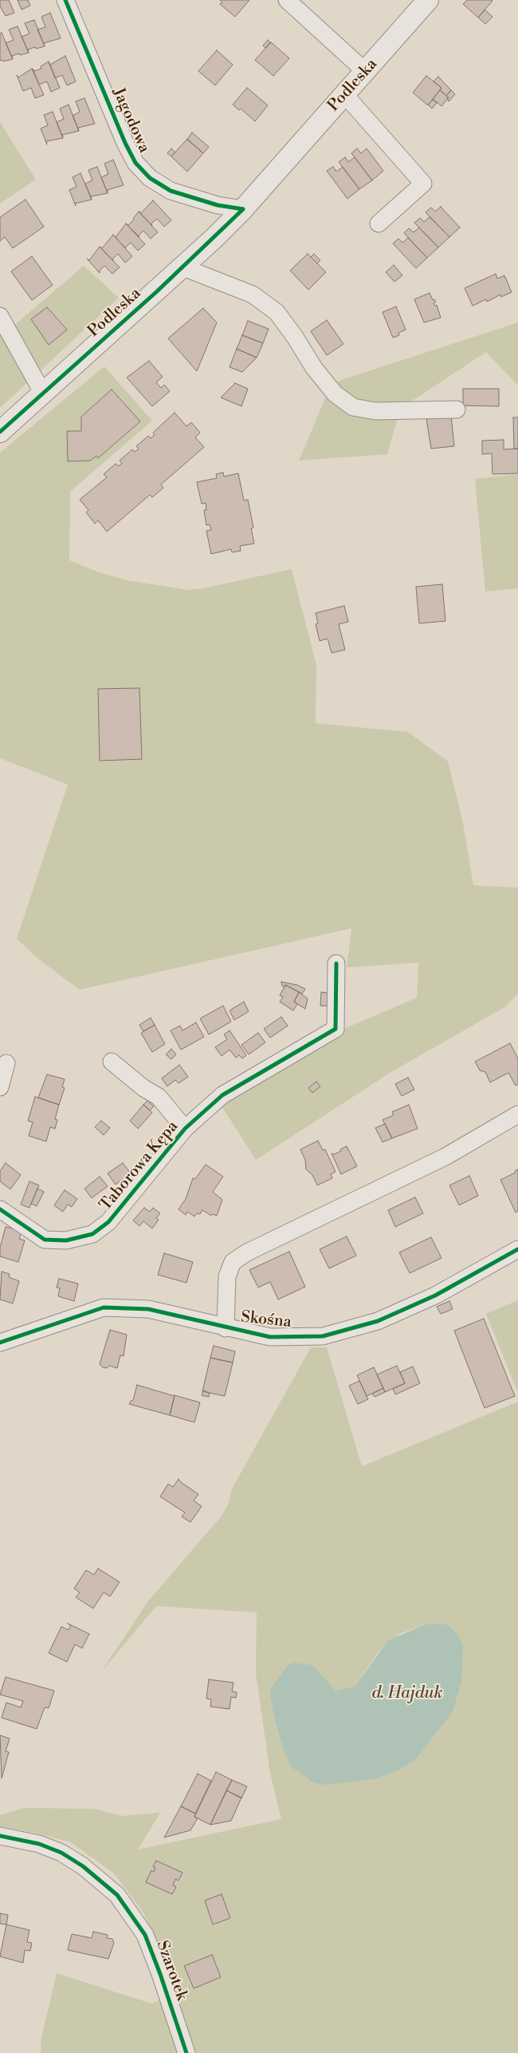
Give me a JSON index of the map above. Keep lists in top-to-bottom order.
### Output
{
  "streets": {
    "street": [
      "Podleska",
      "Jagodowa",
      "Taborowa Kępa",
      "Skośna",
      "Szarotek"
    ]
  },
  "crossings": [
    ["Podleska", "Jagodowa"]
  ],
  "water": ["d. Hajduk"]
}
